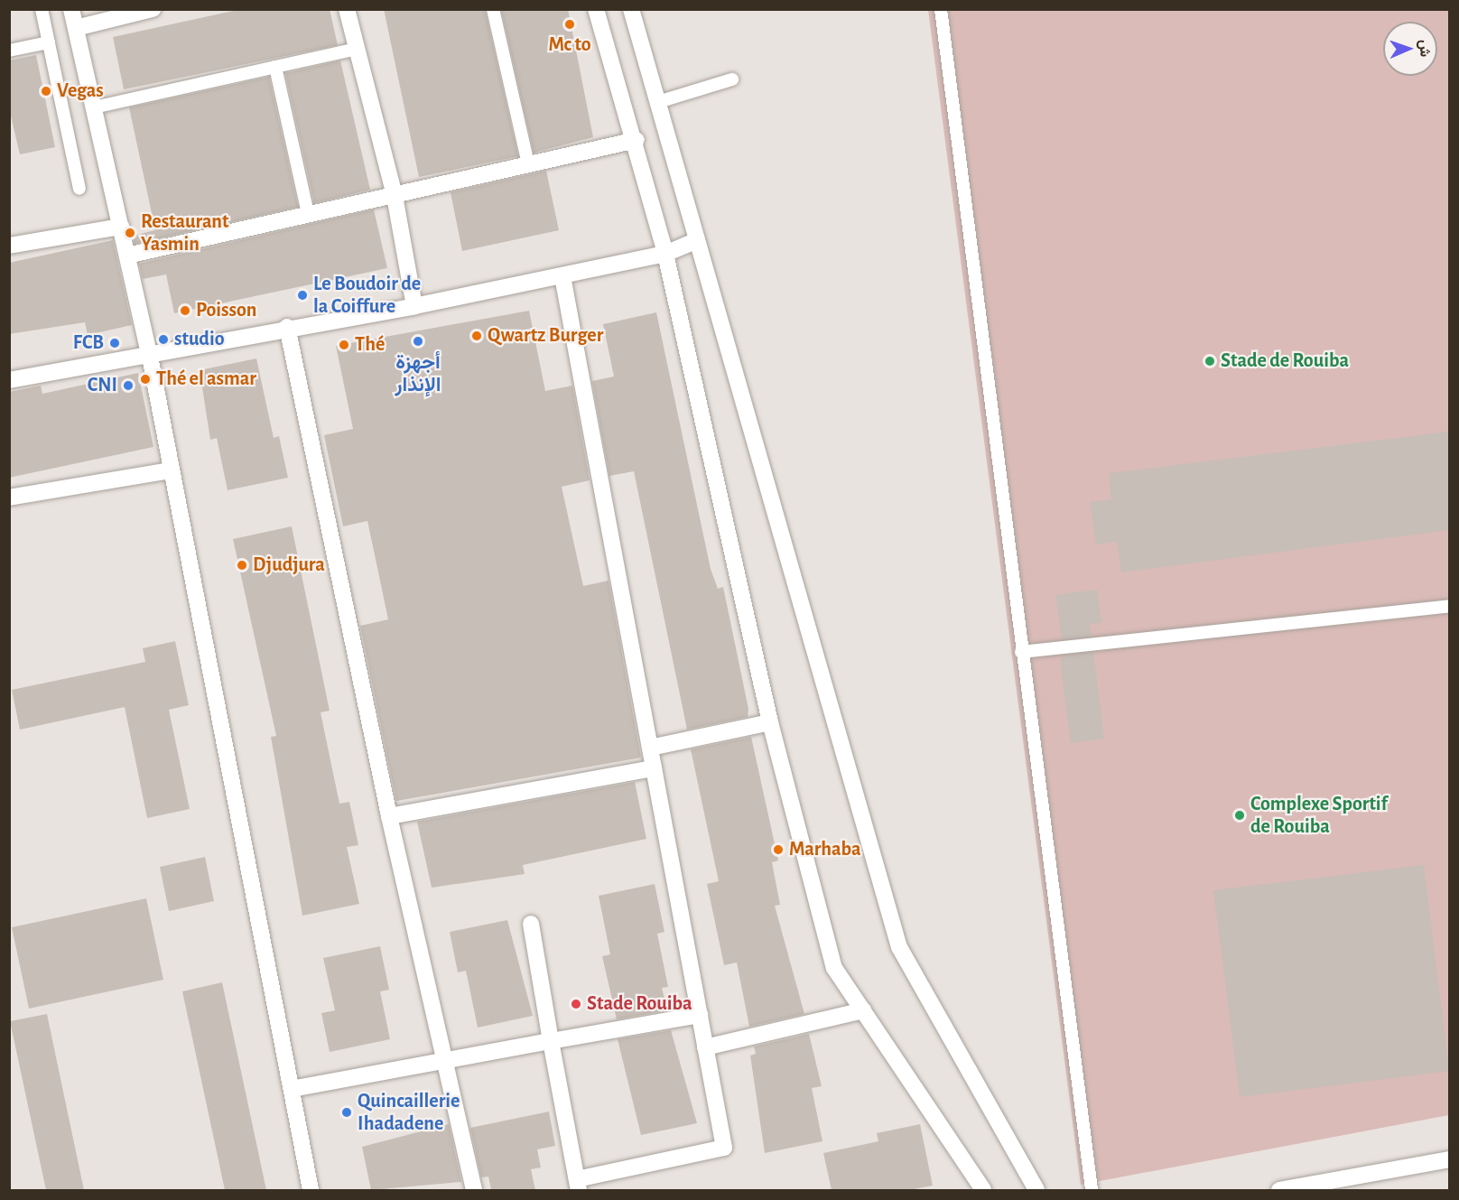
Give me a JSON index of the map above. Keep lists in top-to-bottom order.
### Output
{
  "places": [
    "Mc to",
    "Vegas",
    "Restaurant Yasmin",
    "Le Boudoir de la Coiffure",
    "Poisson",
    "Qwartz Burger",
    "studio",
    "أجهزة الإنذار",
    "FCB",
    "Thé",
    "Stade de Rouiba",
    "Thé el asmar",
    "CNI",
    "Djudjura",
    "Complexe Sportif de Rouiba",
    "Marhaba",
    "Stade Rouiba",
    "Quincaillerie Ihadadene"
  ],
  "north": "right"
}
